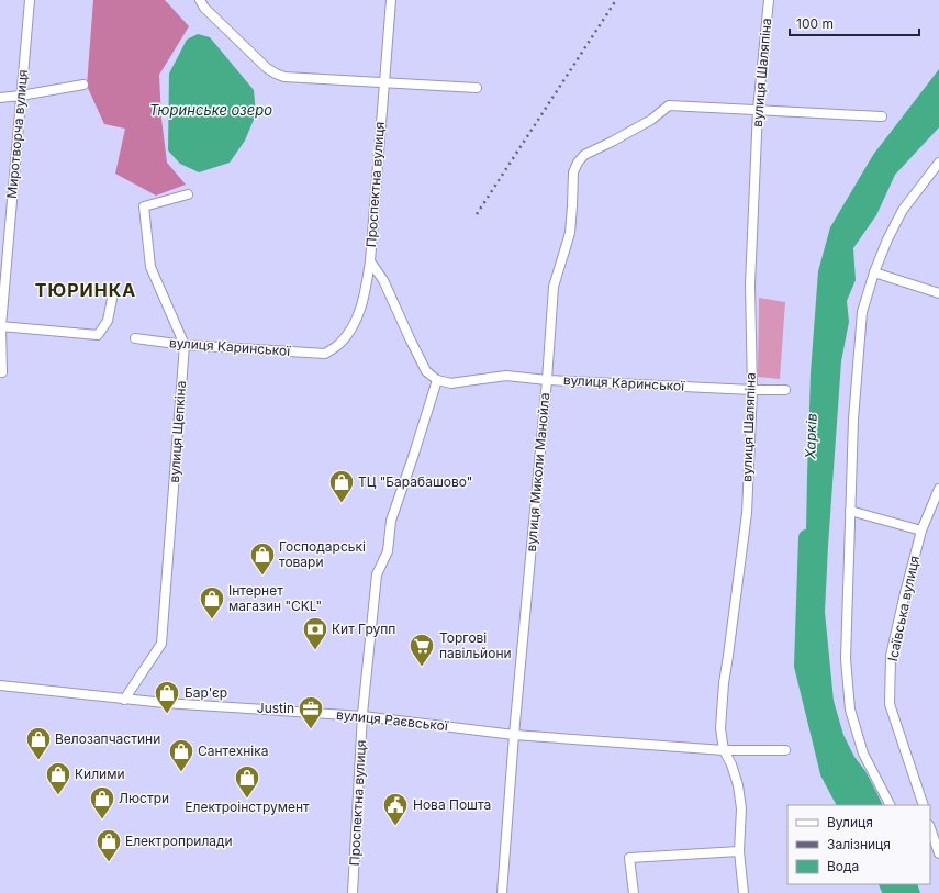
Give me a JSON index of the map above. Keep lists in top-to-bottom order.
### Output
{
  "streets": {
    "street": [
      "вулиця Шаляпіна",
      "Миротворча вулиця",
      "Проспектна вулиця",
      "вулиця Каринської",
      "вулиця Щепкіна",
      "вулиця Миколи Манойла",
      "Ісаївська вулиця",
      "вулиця Раєвської"
    ]
  },
  "crossings": [
    ["вулиця Шаляпіна", "вулиця Каринської"],
    ["вулиця Шаляпіна", "вулиця Миколи Манойла"],
    ["вулиця Шаляпіна", "вулиця Раєвської"],
    ["Проспектна вулиця", "вулиця Каринської"],
    ["Проспектна вулиця", "вулиця Раєвської"],
    ["вулиця Каринської", "вулиця Щепкіна"],
    ["вулиця Каринської", "вулиця Миколи Манойла"],
    ["вулиця Щепкіна", "вулиця Раєвської"],
    ["вулиця Миколи Манойла", "вулиця Раєвської"]
  ],
  "districts": ["ТЮРИНКА"],
  "water": ["Тюринське озеро", "Харків"],
  "places": {
    "shop": [
      "ТЦ \"Барабашово\"",
      "Господарські товари",
      "Інтернет магазин \"CKL\"",
      "Бар'єр",
      "Велозапчастини",
      "Сантехніка",
      "Килими",
      "Електроінструмент",
      "Люстри",
      "Електроприлади"
    ],
    "bank": ["Кит Групп"],
    "supermarket": ["Торгові павільйони"],
    "office": ["Justin"],
    "public building": ["Нова Пошта"]
  },
  "legend": ["Вулиця", "Залізниця", "Вода"],
  "scale_bar": "100 m"
}
